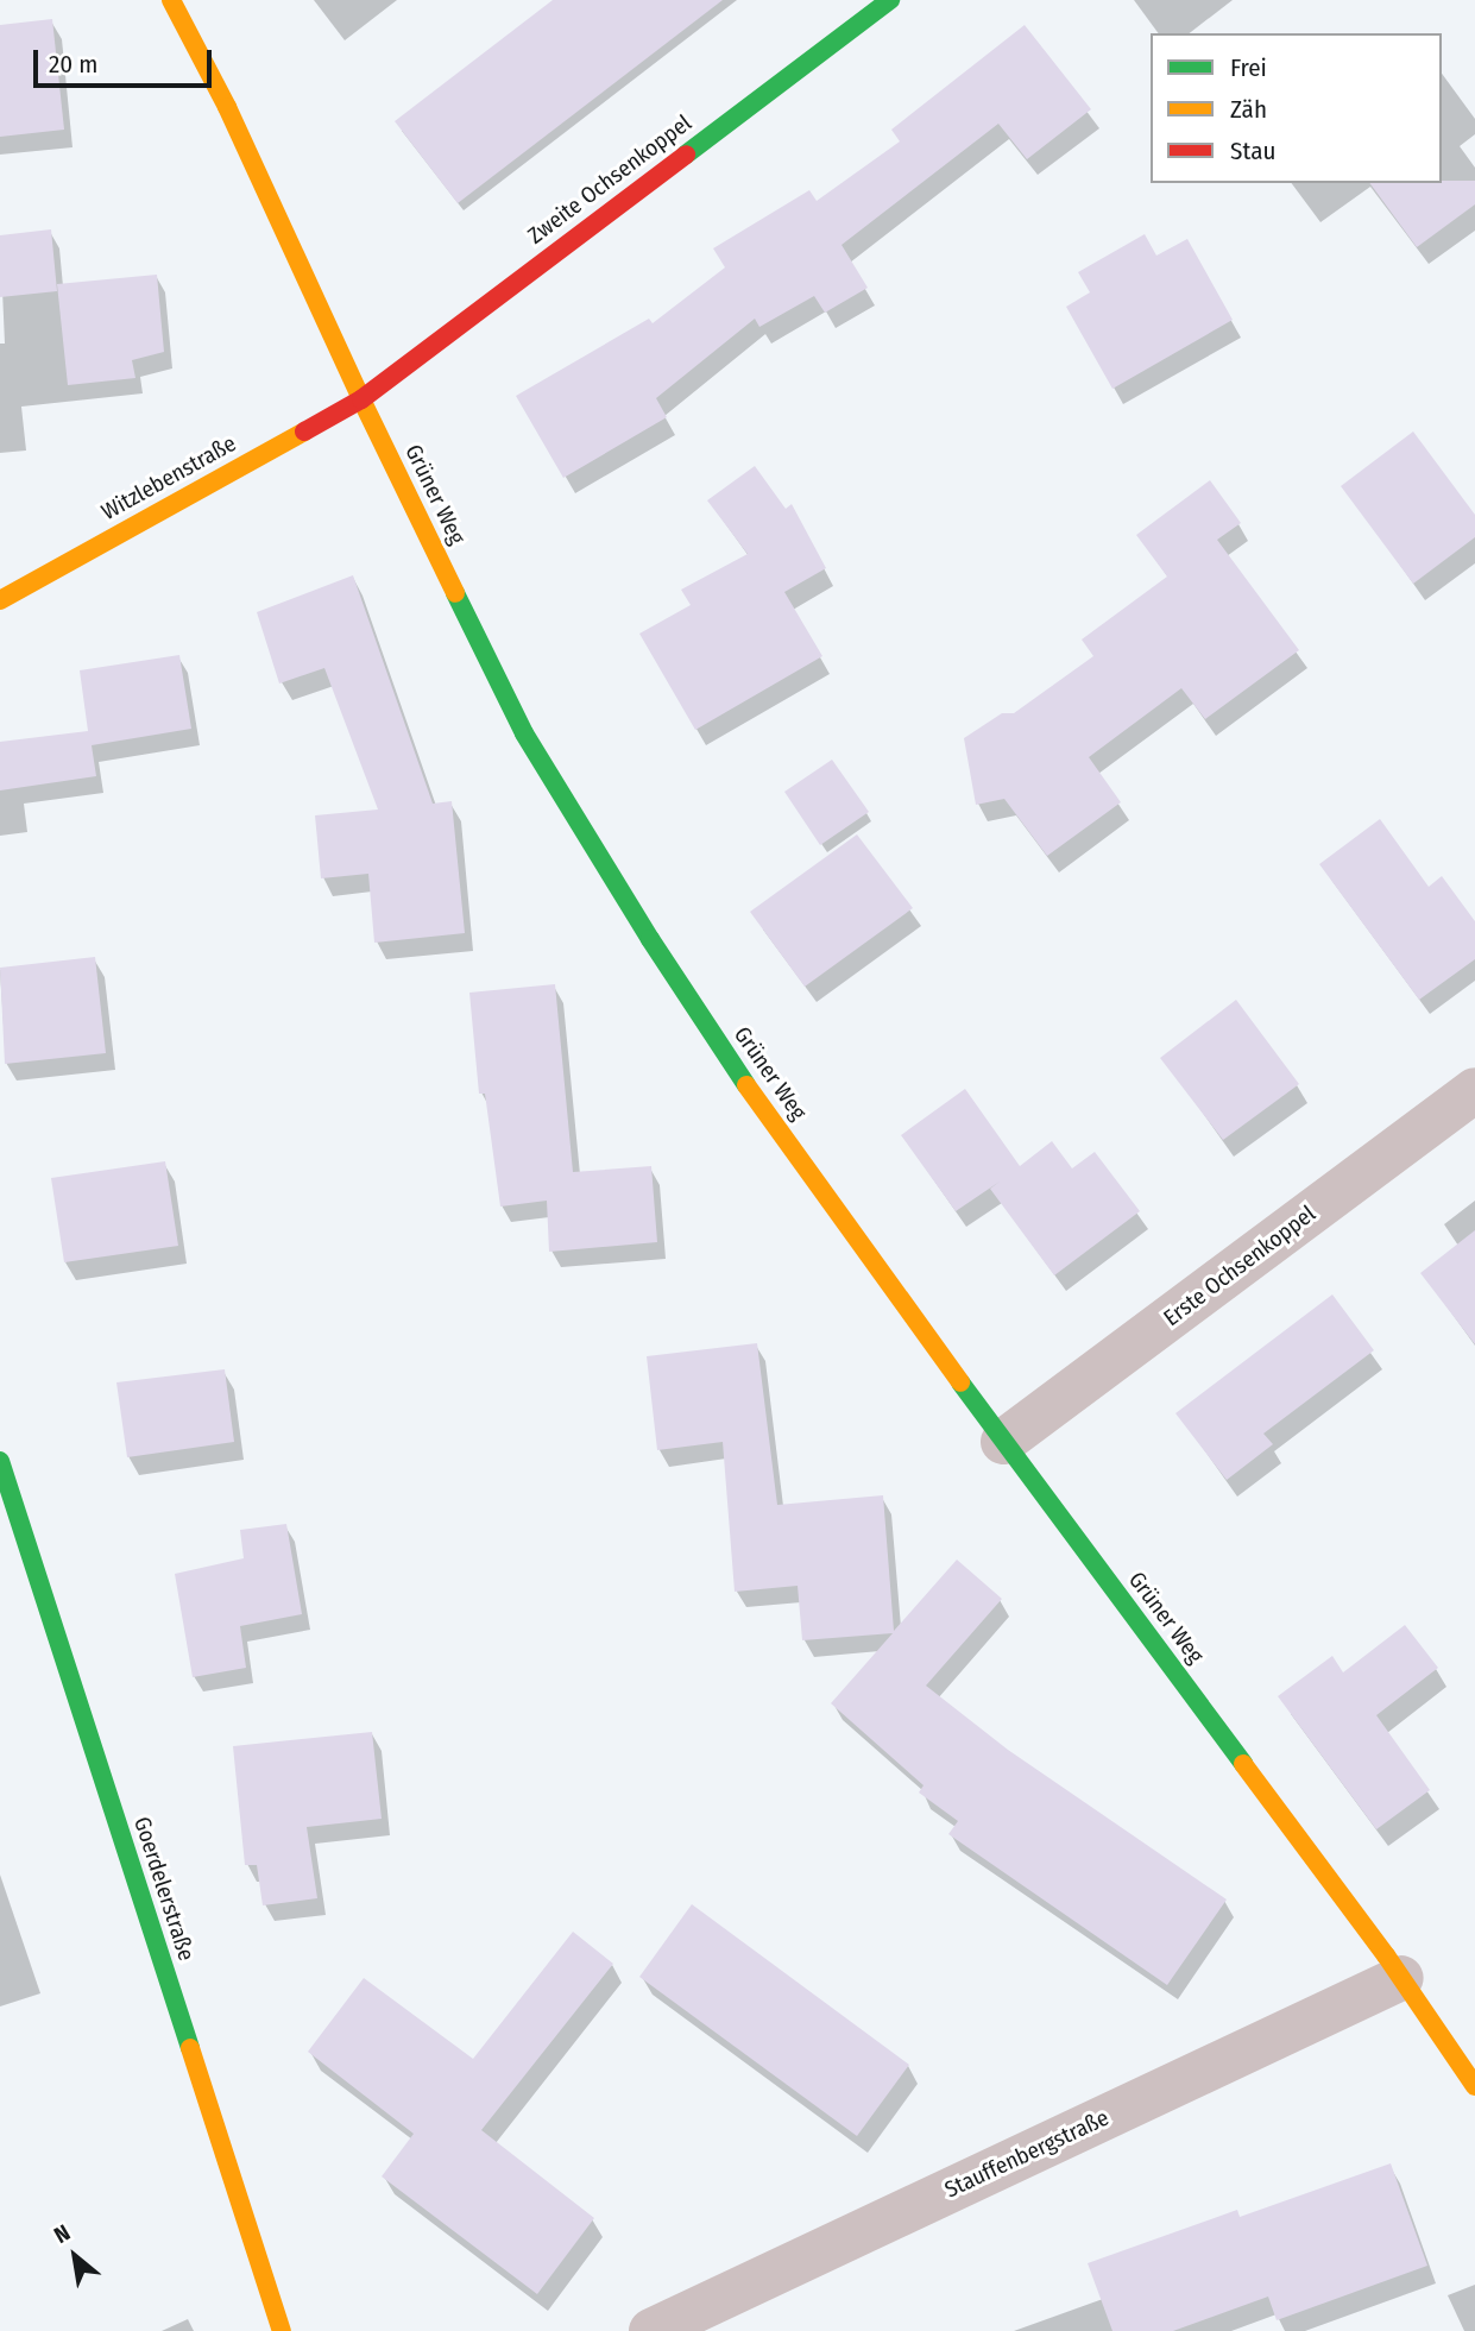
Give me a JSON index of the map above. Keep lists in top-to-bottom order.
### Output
{
  "streets": {
    "street": [
      "Zweite Ochsenkoppel",
      "Witzlebenstraße",
      "Grüner Weg",
      "Erste Ochsenkoppel",
      "Goerdelerstraße",
      "Stauffenbergstraße"
    ]
  },
  "crossings": [
    ["Zweite Ochsenkoppel", "Witzlebenstraße"],
    ["Zweite Ochsenkoppel", "Grüner Weg"],
    ["Witzlebenstraße", "Grüner Weg"],
    ["Grüner Weg", "Erste Ochsenkoppel"],
    ["Grüner Weg", "Stauffenbergstraße"]
  ],
  "legend": ["Frei", "Zäh", "Stau"],
  "scale_bar": "20 m",
  "north": "top left"
}
